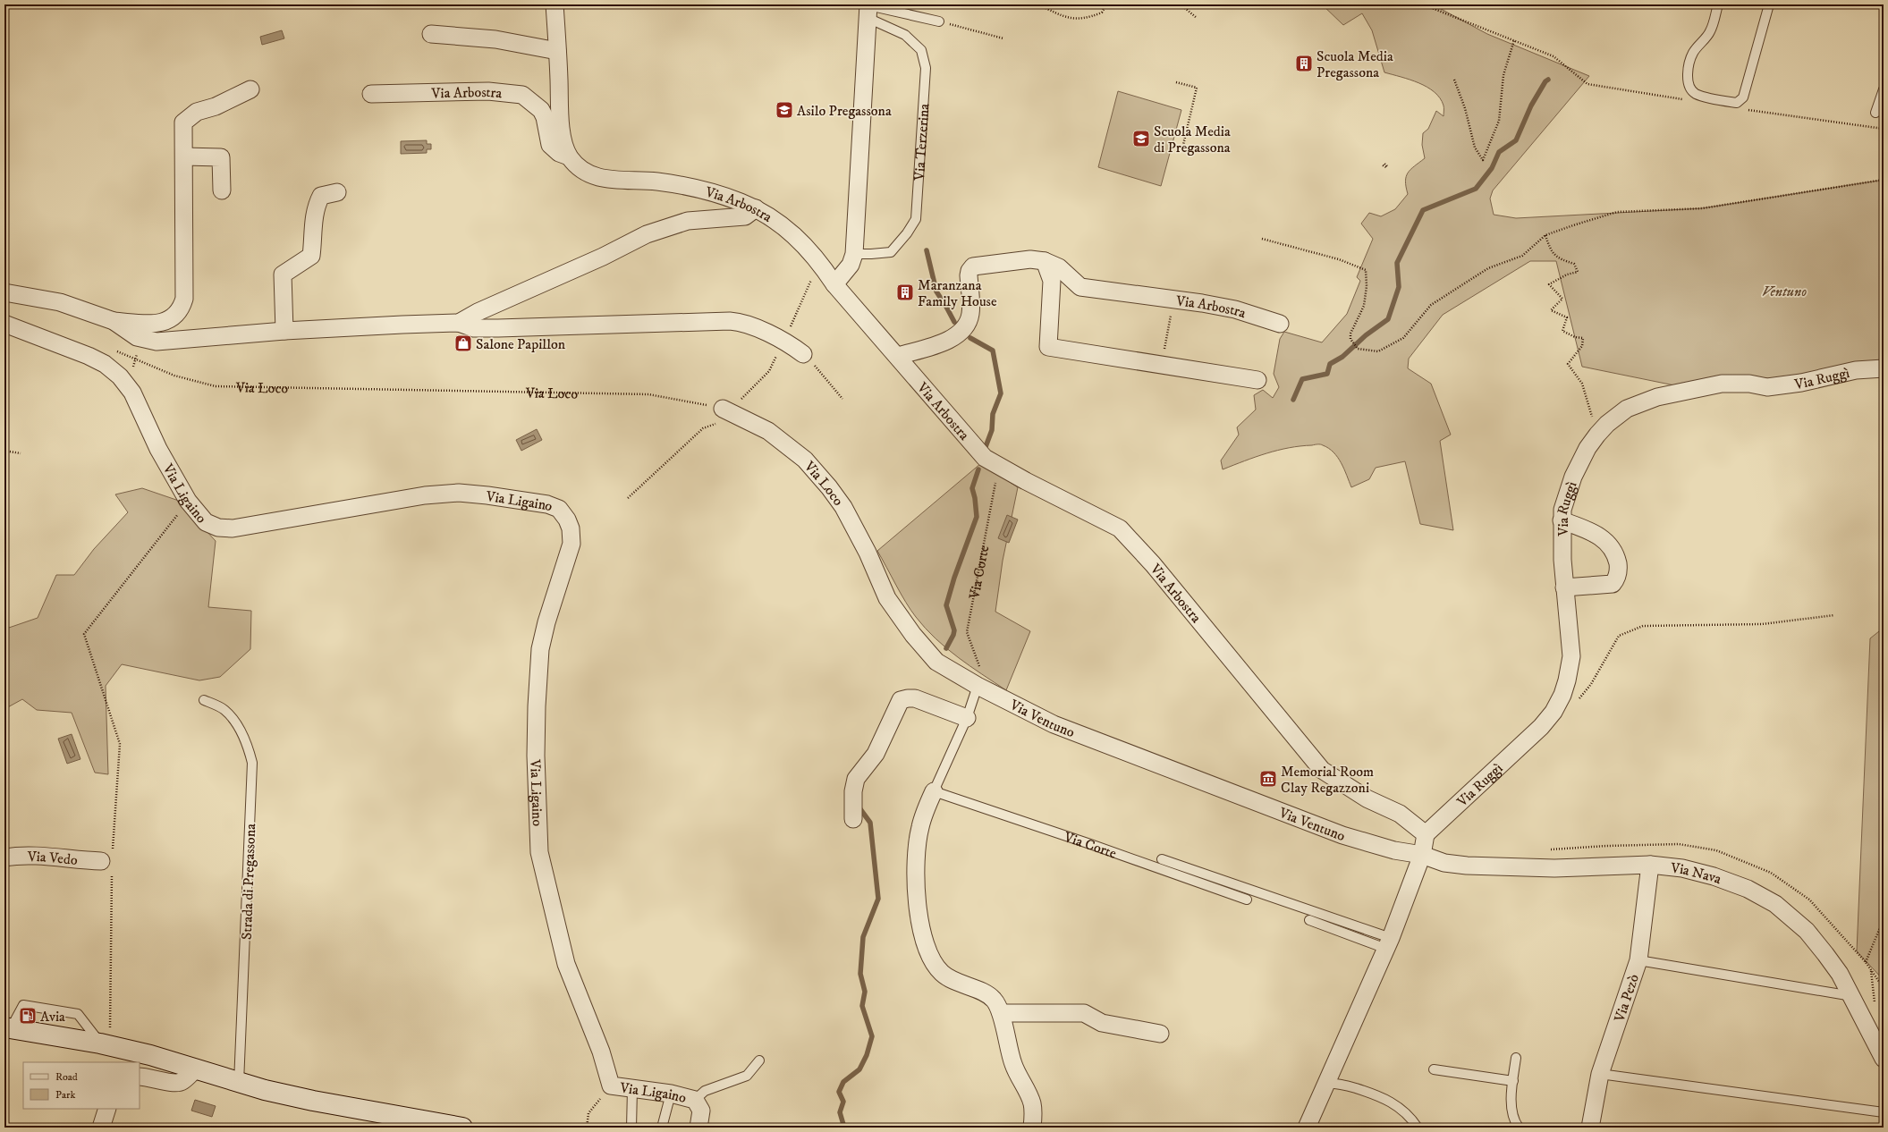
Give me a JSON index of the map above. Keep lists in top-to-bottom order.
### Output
{
  "streets": {
    "street": [
      "Via Arbostra",
      "Via Ruggì",
      "Via Loco",
      "Via Ligaino",
      "Via Ventuno",
      "Via Vedo",
      "Via Nava",
      "Via Pezò"
    ],
    "lane": ["Via Terzerina", "Via Corte", "Strada di Pregassona"]
  },
  "crossings": [
    ["Via Arbostra", "Via Ruggì"],
    ["Via Arbostra", "Via Corte"],
    ["Via Loco", "Via Corte"],
    ["Via Loco", "Via Ventuno"],
    ["Via Corte", "Via Ventuno"],
    ["Via Ventuno", "Via Nava"],
    ["Via Nava", "Via Pezò"]
  ],
  "parks": ["Ventuno"],
  "places": {
    "building": ["Scuola Media Pregassona", "Maranzana Family House"],
    "school or university": ["Asilo Pregassona", "Scuola Media di Pregassona"],
    "shop": ["Salone Papillon"],
    "museum": ["Memorial Room Clay Regazzoni"],
    "fuel station": ["Avia"]
  },
  "legend": ["Road", "Park"]
}
